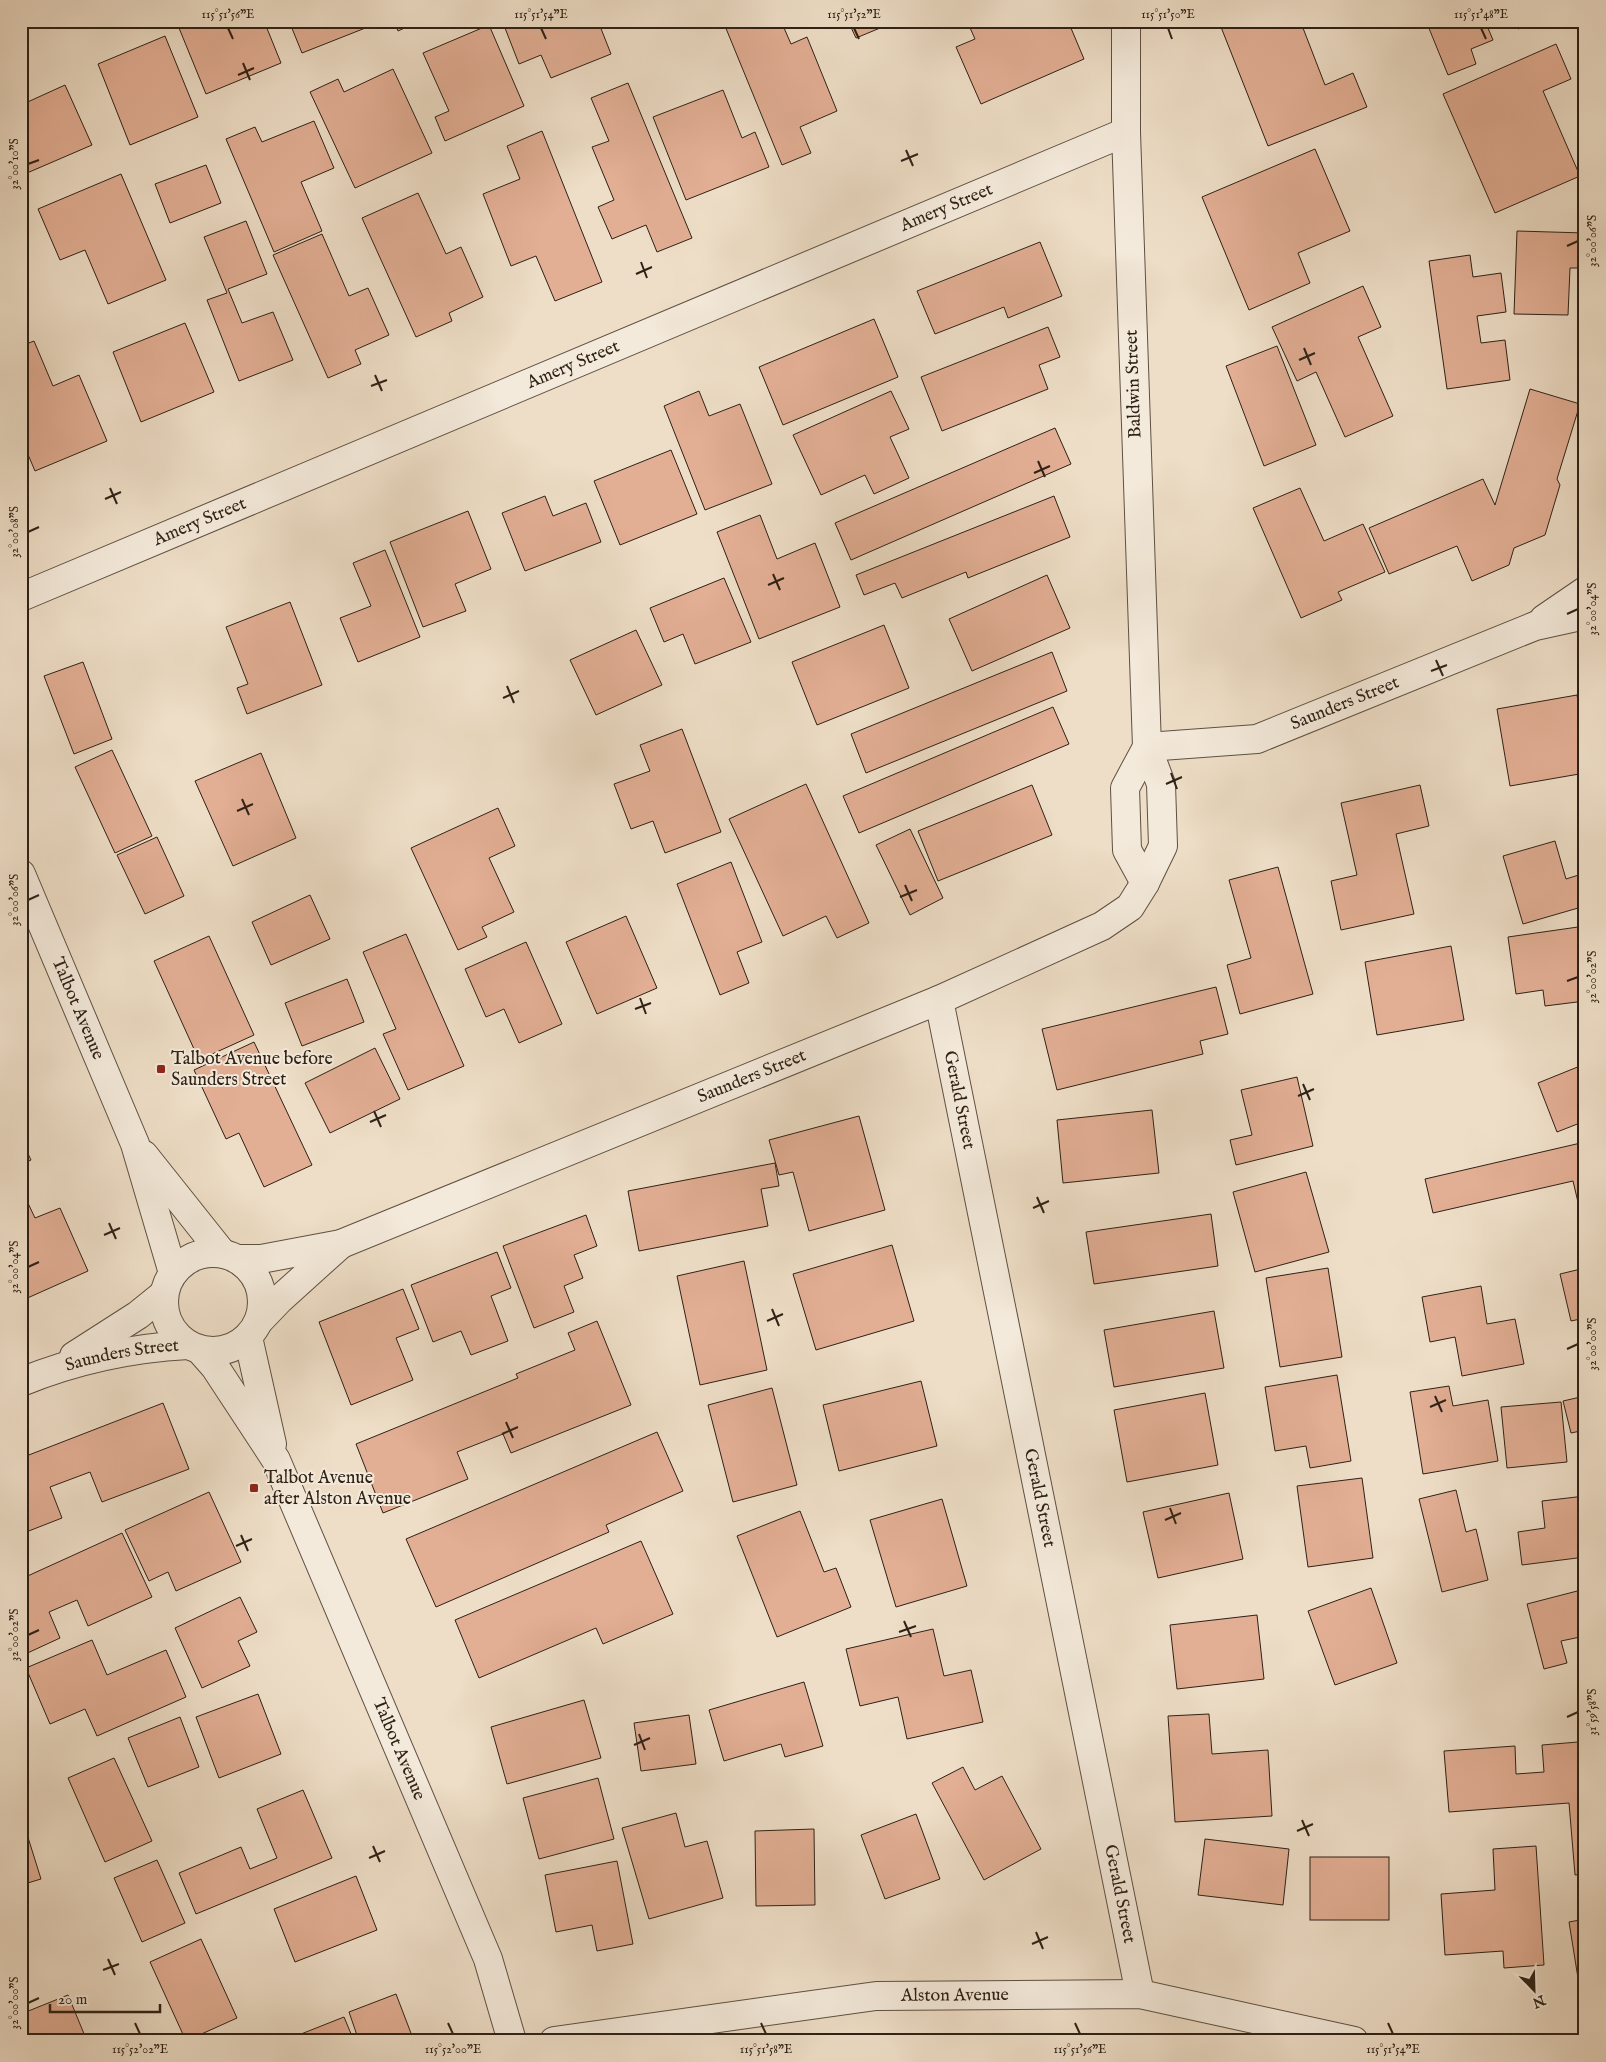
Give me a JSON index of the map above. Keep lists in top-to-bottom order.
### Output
{
  "streets": {
    "street": [
      "Amery Street",
      "Baldwin Street",
      "Saunders Street",
      "Talbot Avenue",
      "Gerald Street",
      "Alston Avenue"
    ]
  },
  "crossings": [
    ["Amery Street", "Baldwin Street"],
    ["Baldwin Street", "Saunders Street"],
    ["Saunders Street", "Talbot Avenue"],
    ["Saunders Street", "Gerald Street"],
    ["Gerald Street", "Alston Avenue"]
  ],
  "places": {
    "transit": ["Talbot Avenue before Saunders Street", "Talbot Avenue after Alston Avenue"]
  },
  "scale_bar": "20 m",
  "north": "bottom right",
  "coordinates": [
    "115°51'56\"E",
    "115°51'54\"E",
    "115°51'52\"E",
    "115°51'50\"E",
    "115°51'48\"E",
    "32°00'10\"S",
    "32°00'06\"S",
    "32°00'08\"S",
    "32°00'04\"S",
    "32°00'02\"S",
    "32°00'00\"S",
    "31°59'58\"S",
    "115°52'02\"E",
    "115°52'00\"E",
    "115°51'58\"E"
  ]
}
